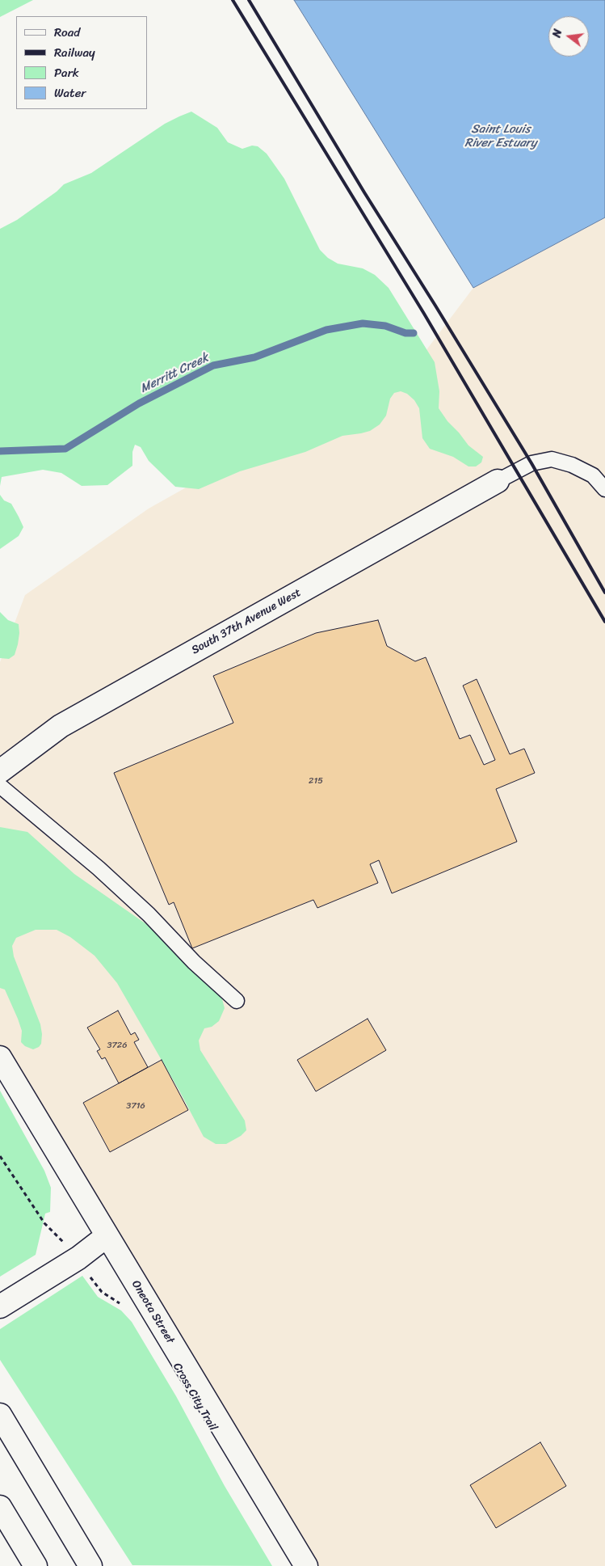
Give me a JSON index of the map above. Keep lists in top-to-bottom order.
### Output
{
  "streets": {
    "main road": ["South 37th Avenue West", "Oneota Street"]
  },
  "water": ["Saint Louis River Estuary", "Merritt Creek"],
  "house_numbers": ["215", "3726", "3716"],
  "legend": [
    "Road",
    "Railway",
    "Park",
    "Water"
  ],
  "north": "left"
}
